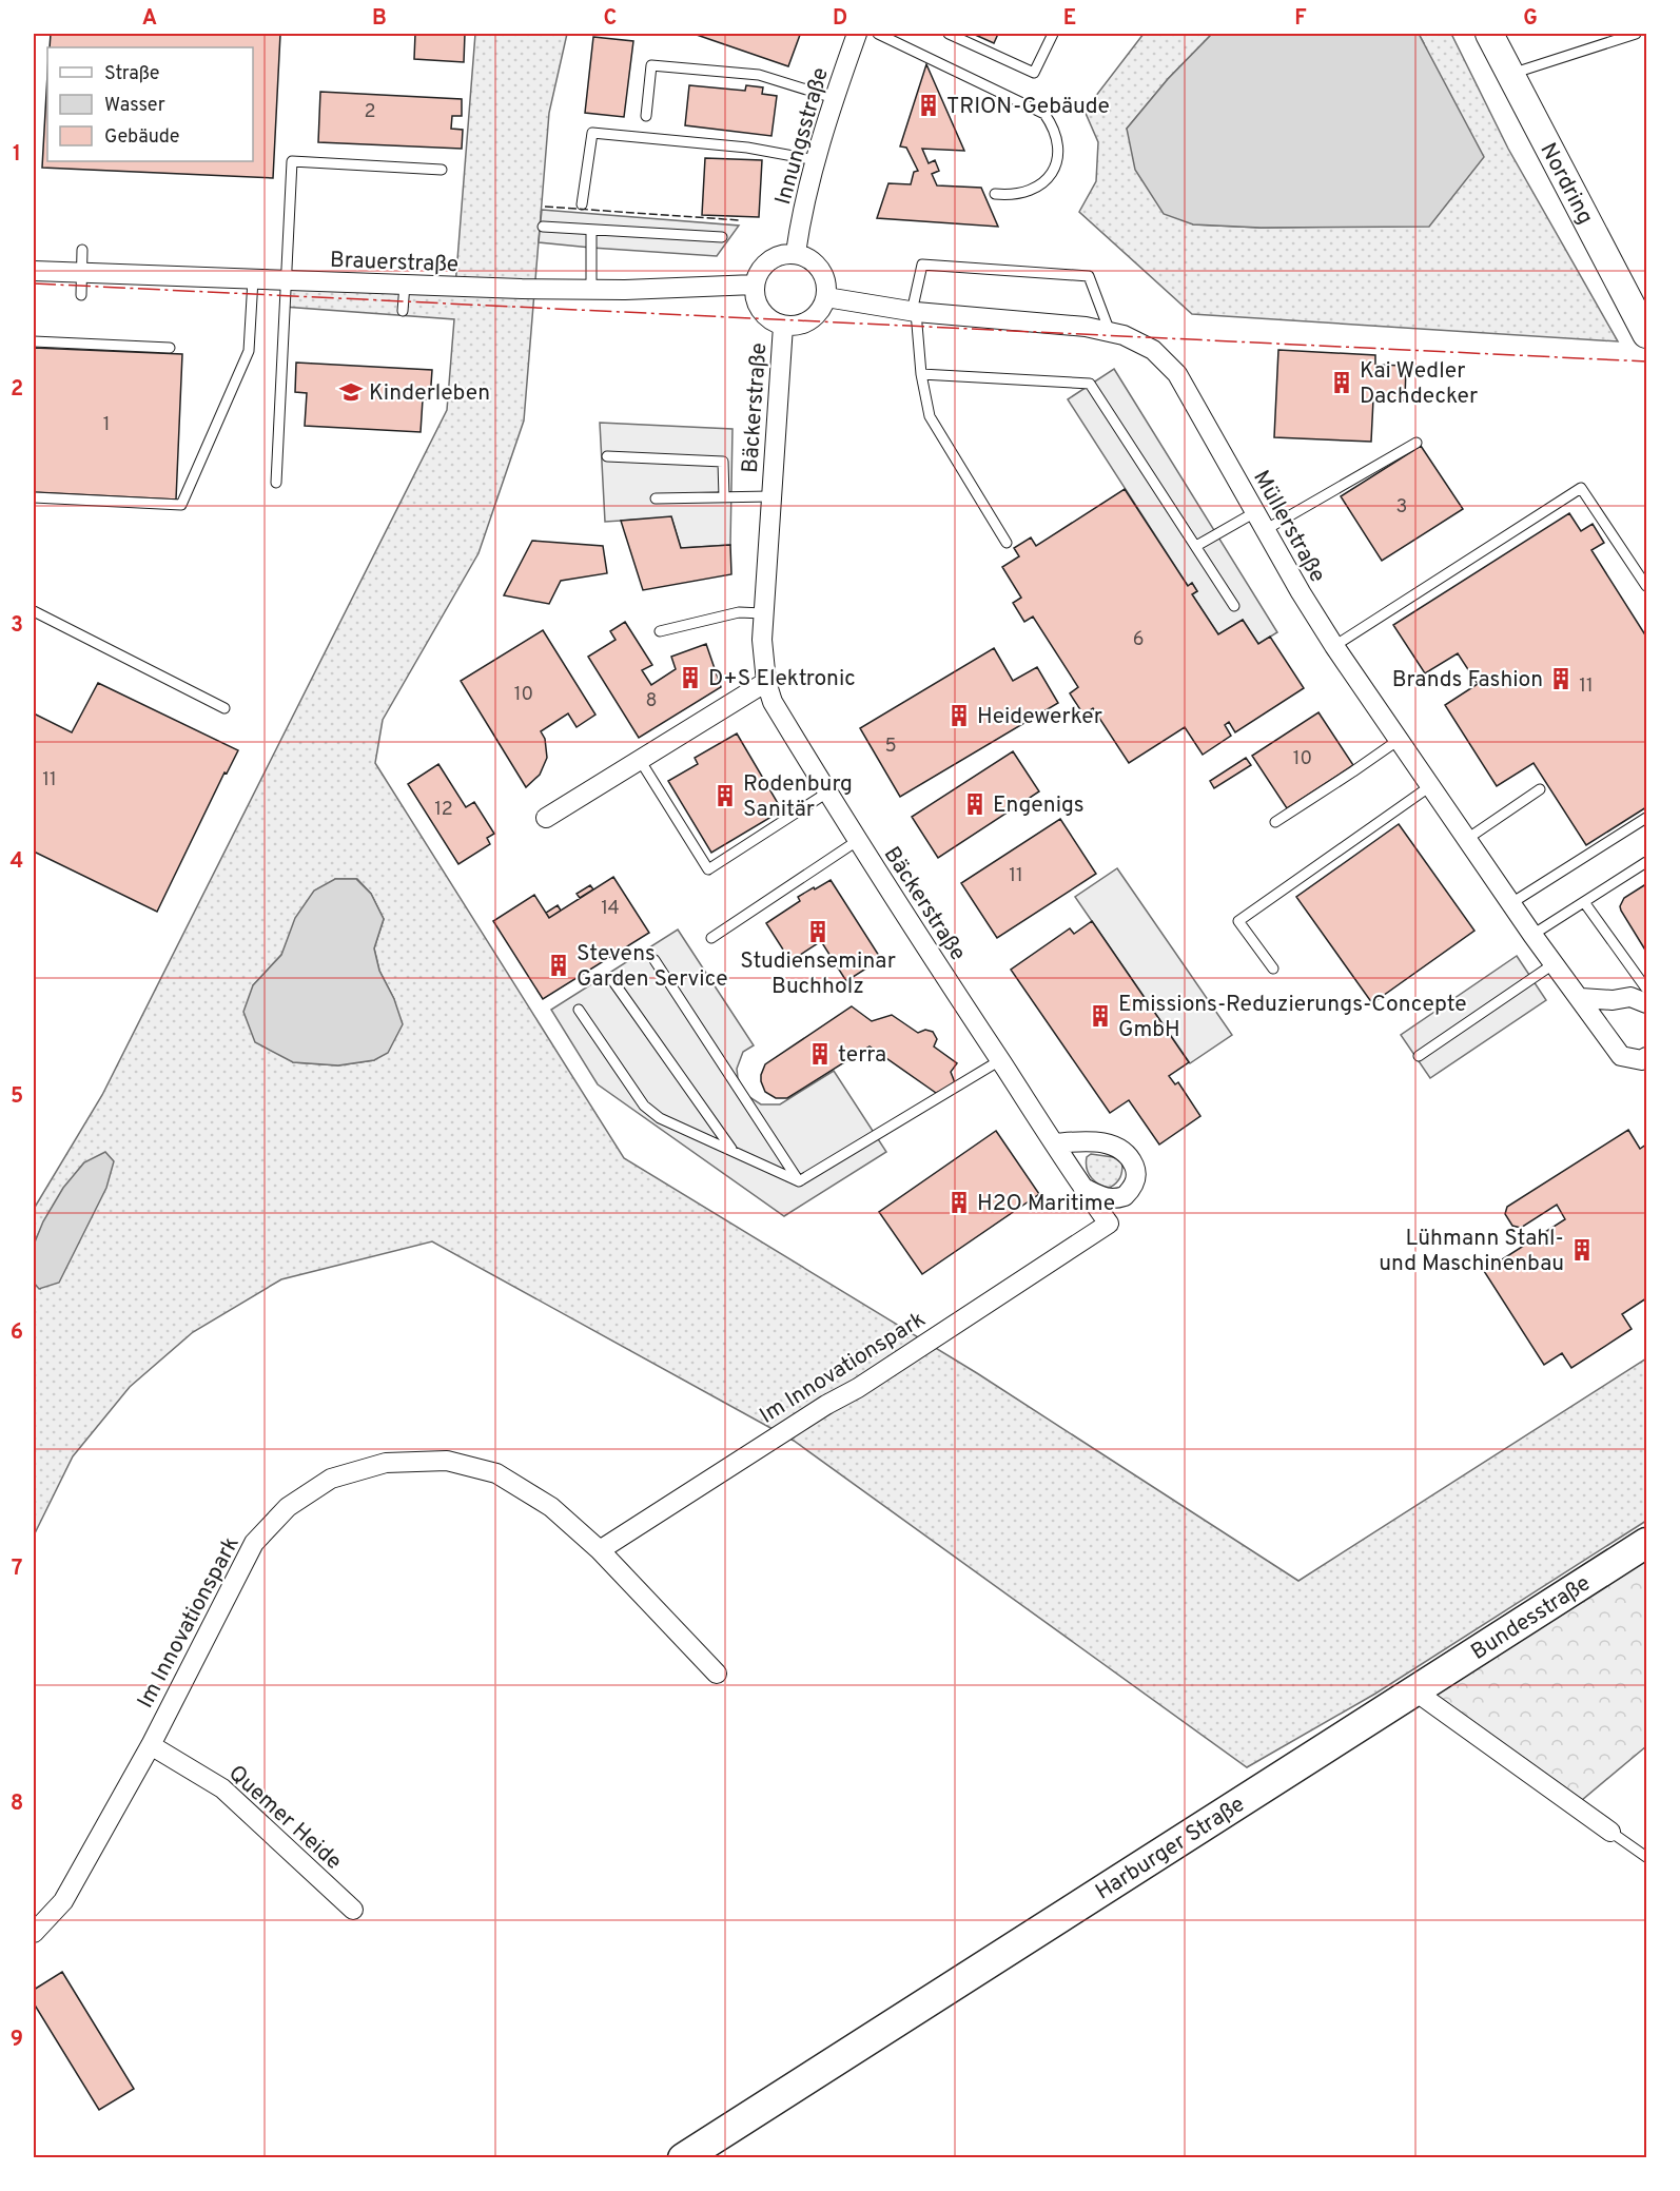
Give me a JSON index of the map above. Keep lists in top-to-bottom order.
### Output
{
  "streets": {
    "main road": ["Bundesstraße", "Harburger Straße"],
    "street": [
      "Innungsstraße",
      "Nordring",
      "Brauerstraße",
      "Bäckerstraße",
      "Müllerstraße",
      "Im Innovationspark",
      "Quemer Heide"
    ]
  },
  "crossings": [
    ["Innungsstraße", "Brauerstraße"],
    ["Innungsstraße", "Bäckerstraße"],
    ["Innungsstraße", "Müllerstraße"],
    ["Brauerstraße", "Bäckerstraße"],
    ["Brauerstraße", "Müllerstraße"],
    ["Bäckerstraße", "Müllerstraße"],
    ["Bäckerstraße", "Im Innovationspark"],
    ["Im Innovationspark", "Quemer Heide"],
    ["Bundesstraße", "Harburger Straße"]
  ],
  "places": {
    "building": [
      "TRION-Gebäude",
      "Kai Wedler Dachdecker",
      "D+S Elektronic",
      "Brands Fashion",
      "Heidewerker",
      "Rodenburg Sanitär",
      "Engenigs",
      "Studienseminar Buchholz",
      "Stevens Garden Service",
      "Emissions-Reduzierungs-Concepte GmbH",
      "terra",
      "H2O Maritime",
      "Lühmann Stahl- und Maschinenbau"
    ],
    "school or university": ["Kinderleben"]
  },
  "house_numbers": [
    "2",
    "1",
    "3",
    "6",
    "11",
    "10",
    "8",
    "5",
    "10",
    "11",
    "12",
    "11",
    "14"
  ],
  "legend": ["Straße", "Wasser", "Gebäude"],
  "grid": {
    "columns": [
      "A",
      "B",
      "C",
      "D",
      "E",
      "F",
      "G"
    ],
    "rows": [
      "1",
      "2",
      "3",
      "4",
      "5",
      "6",
      "7",
      "8",
      "9"
    ]
  }
}
